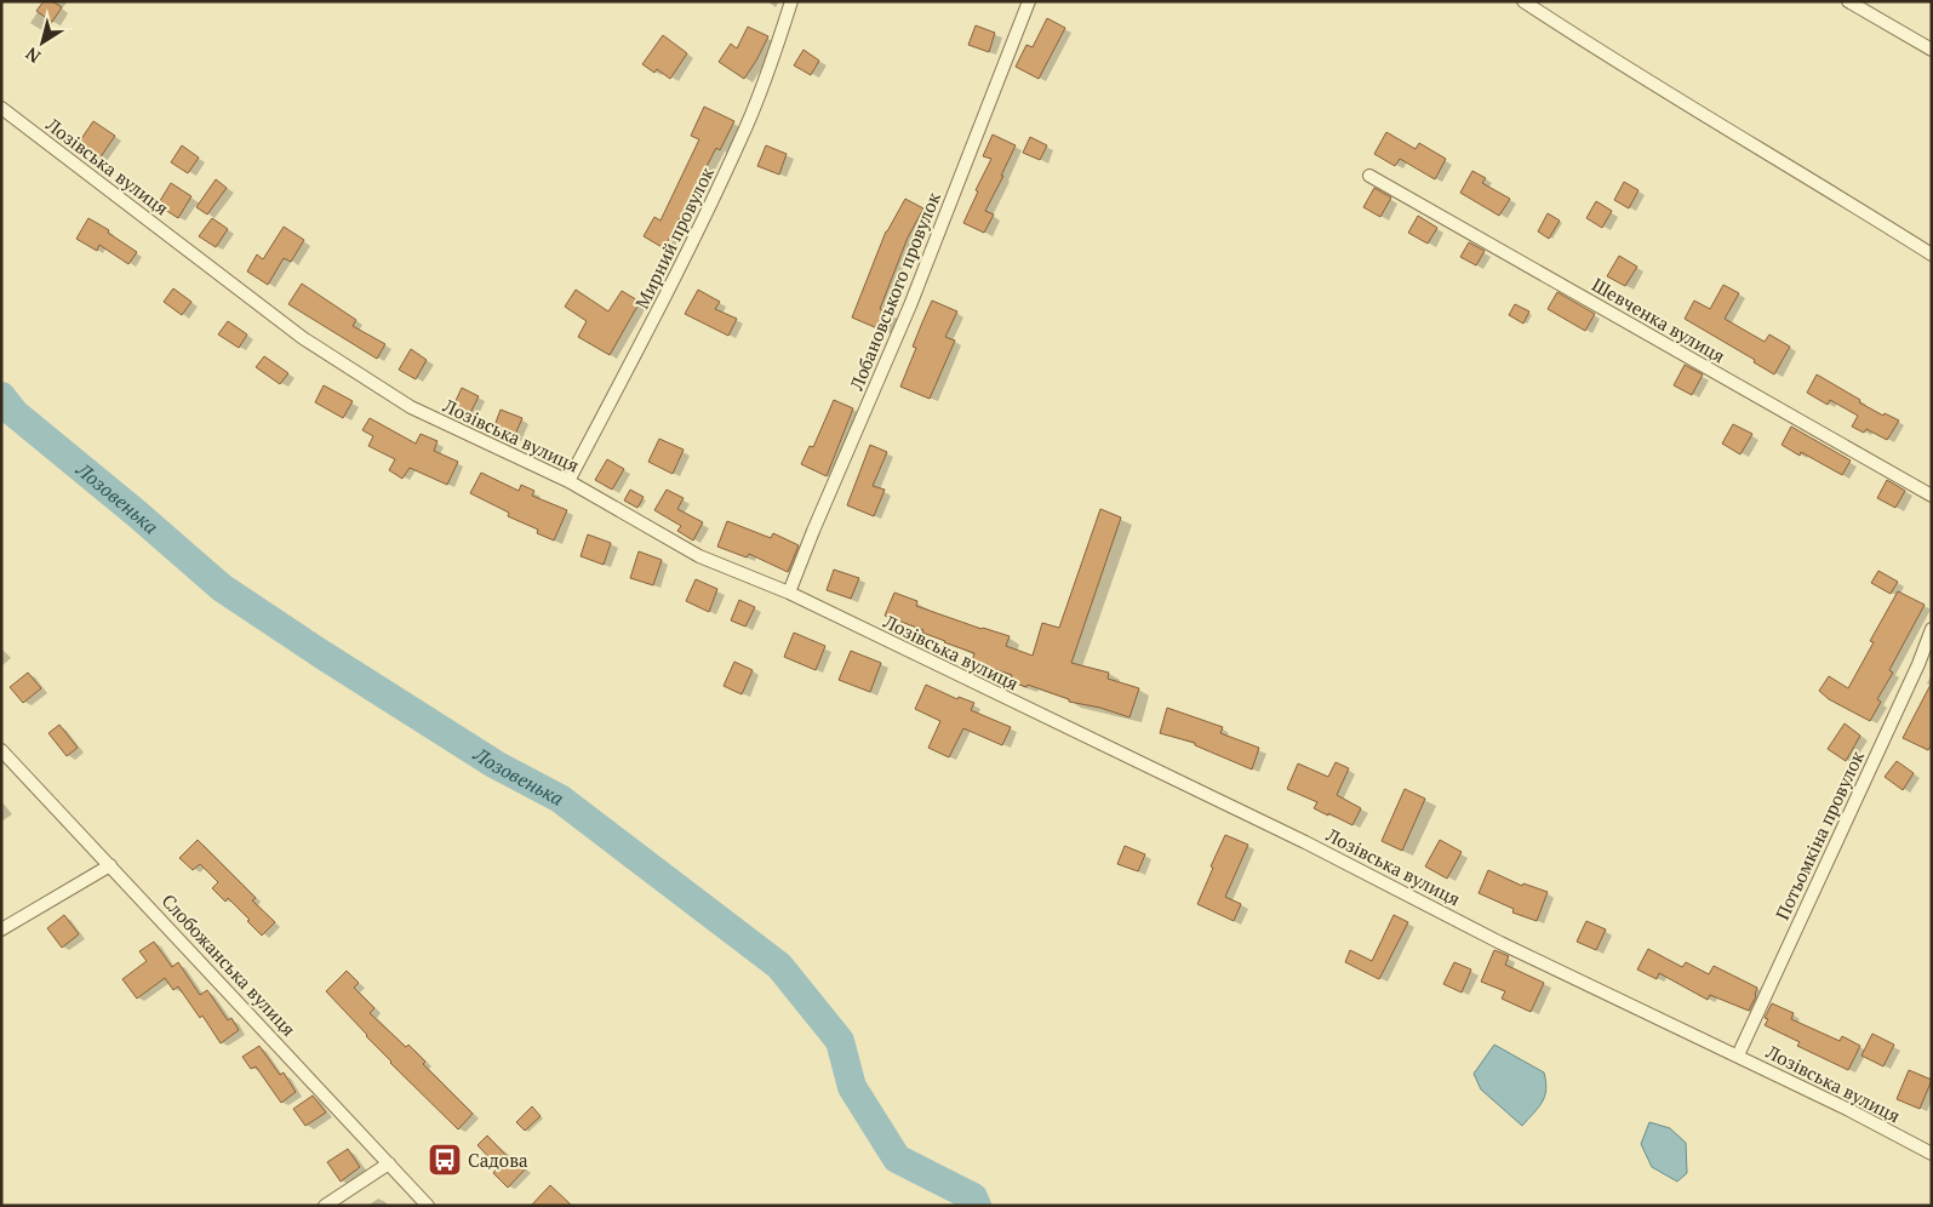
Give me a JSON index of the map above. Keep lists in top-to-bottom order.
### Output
{
  "streets": {
    "street": [
      "Лозівська вулиця",
      "Мирний провулок",
      "Лобановського провулок",
      "Шевченка вулиця",
      "Потьомкіна провулок",
      "Слобожанська вулиця"
    ]
  },
  "crossings": [
    ["Лозівська вулиця", "Мирний провулок"],
    ["Лозівська вулиця", "Лобановського провулок"],
    ["Лозівська вулиця", "Потьомкіна провулок"]
  ],
  "water": ["Лозовенька"],
  "places": {
    "bus stop": ["Садова"]
  },
  "north": "bottom left"
}
